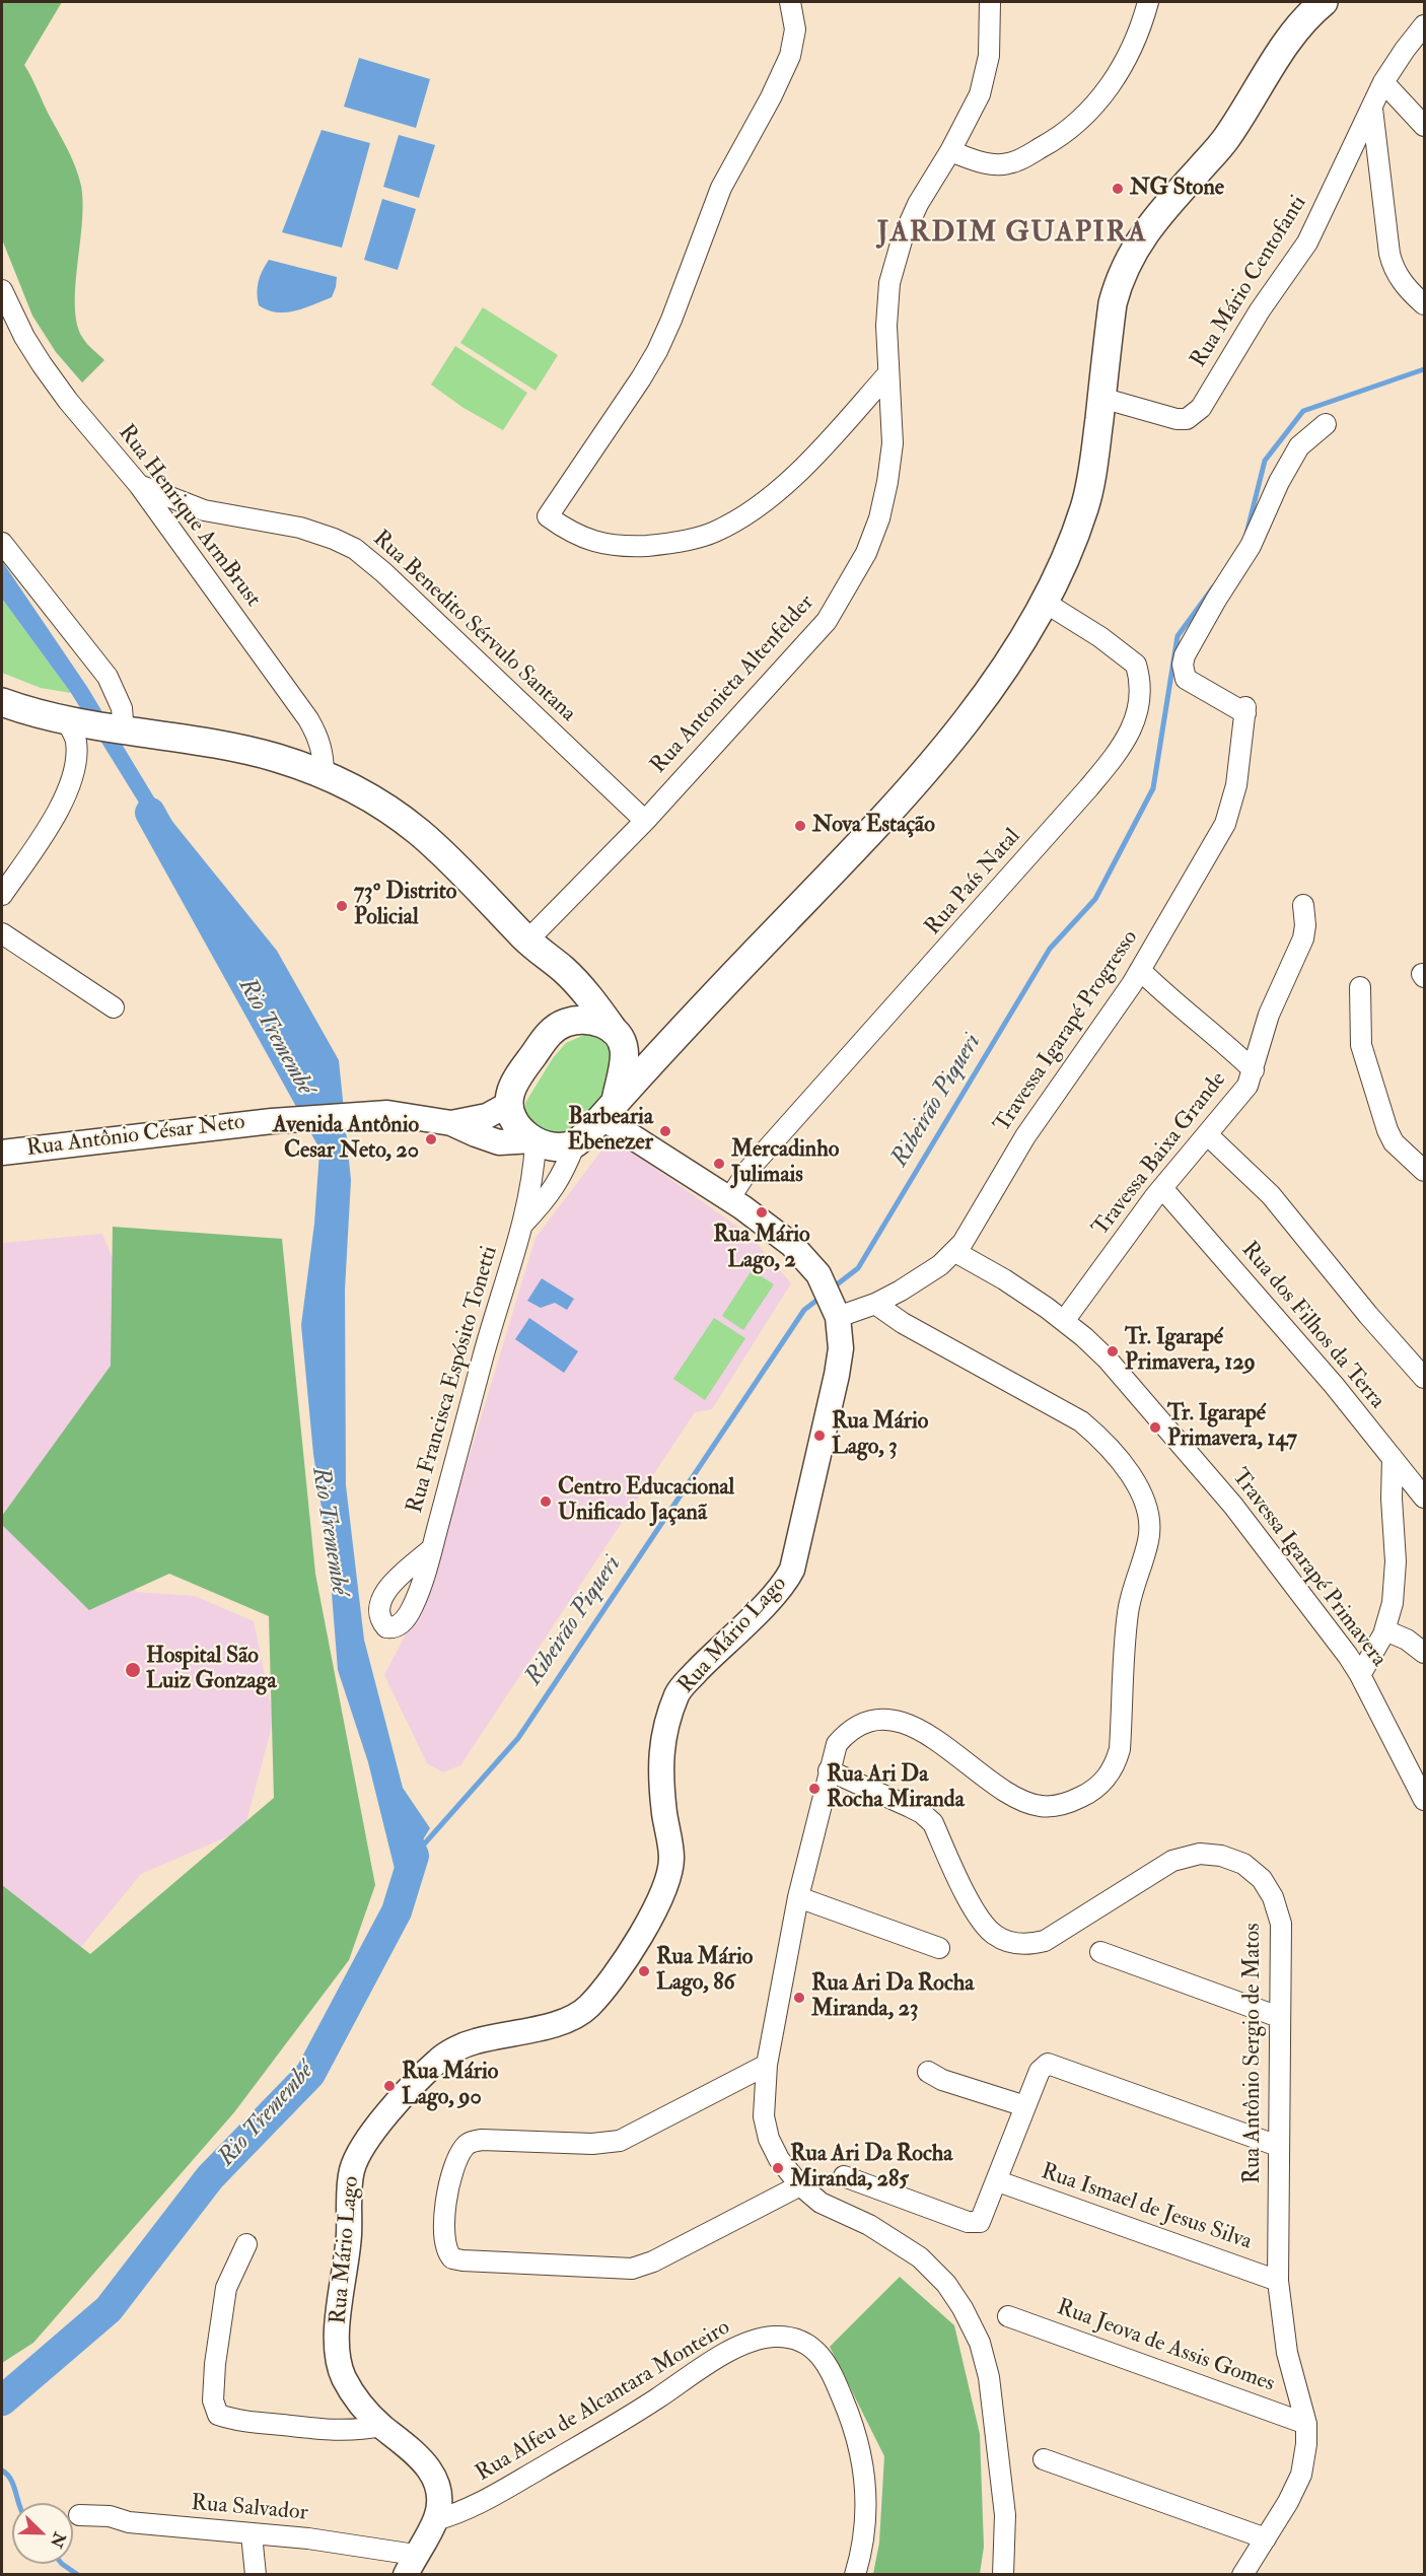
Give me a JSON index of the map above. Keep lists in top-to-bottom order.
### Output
{
  "streets": {
    "street": [
      "Rua Mário Centofanti",
      "Rua Henrique ArmBrust",
      "Rua Benedito Sérvulo Santana",
      "Rua Antonieta Altenfelder",
      "Rua País Natal",
      "Travessa Igarapé Progresso",
      "Rua Antônio César Neto",
      "Travessa Baixa Grande",
      "Rua dos Filhos da Terra",
      "Rua Francisca Espósito Tonetti",
      "Travessa Igarapé Primavera",
      "Rua Mário Lago",
      "Rua Antônio Sergio de Matos",
      "Rua Ismael de Jesus Silva",
      "Rua Jeova de Assis Gomes",
      "Rua Alfeu de Alcantara Monteiro",
      "Rua Salvador"
    ]
  },
  "crossings": [
    ["Rua Henrique ArmBrust", "Rua Benedito Sérvulo Santana"],
    ["Rua Benedito Sérvulo Santana", "Rua Antonieta Altenfelder"],
    ["Rua País Natal", "Rua Mário Lago"],
    ["Travessa Igarapé Progresso", "Travessa Igarapé Primavera"],
    ["Travessa Igarapé Progresso", "Rua Mário Lago"],
    ["Rua Antônio César Neto", "Rua Francisca Espósito Tonetti"],
    ["Rua Antônio César Neto", "Rua Mário Lago"],
    ["Travessa Baixa Grande", "Rua dos Filhos da Terra"],
    ["Travessa Baixa Grande", "Travessa Igarapé Primavera"],
    ["Rua Francisca Espósito Tonetti", "Rua Mário Lago"],
    ["Rua Mário Lago", "Rua Alfeu de Alcantara Monteiro"],
    ["Rua Mário Lago", "Rua Salvador"],
    ["Rua Antônio Sergio de Matos", "Rua Ismael de Jesus Silva"],
    ["Rua Antônio Sergio de Matos", "Rua Jeova de Assis Gomes"]
  ],
  "districts": ["JARDIM GUAPIRA"],
  "water": ["Rio Tremembé", "Ribeirão Piqueri"],
  "places": [
    "NG Stone",
    "Nova Estação",
    "73º Distrito Policial",
    "Barbearia Ebenezer",
    "Avenida Antônio Cesar Neto, 20",
    "Mercadinho Julimais",
    "Rua Mário Lago, 2",
    "Tr. Igarapé Primavera, 129",
    "Tr. Igarapé Primavera, 147",
    "Rua Mário Lago, 3",
    "Centro Educacional Unificado Jaçanã",
    "Hospital São Luiz Gonzaga",
    "Rua Ari Da Rocha Miranda",
    "Rua Mário Lago, 86",
    "Rua Ari Da Rocha Miranda, 23",
    "Rua Mário Lago, 90",
    "Rua Ari Da Rocha Miranda, 285"
  ],
  "north": "bottom right"
}
